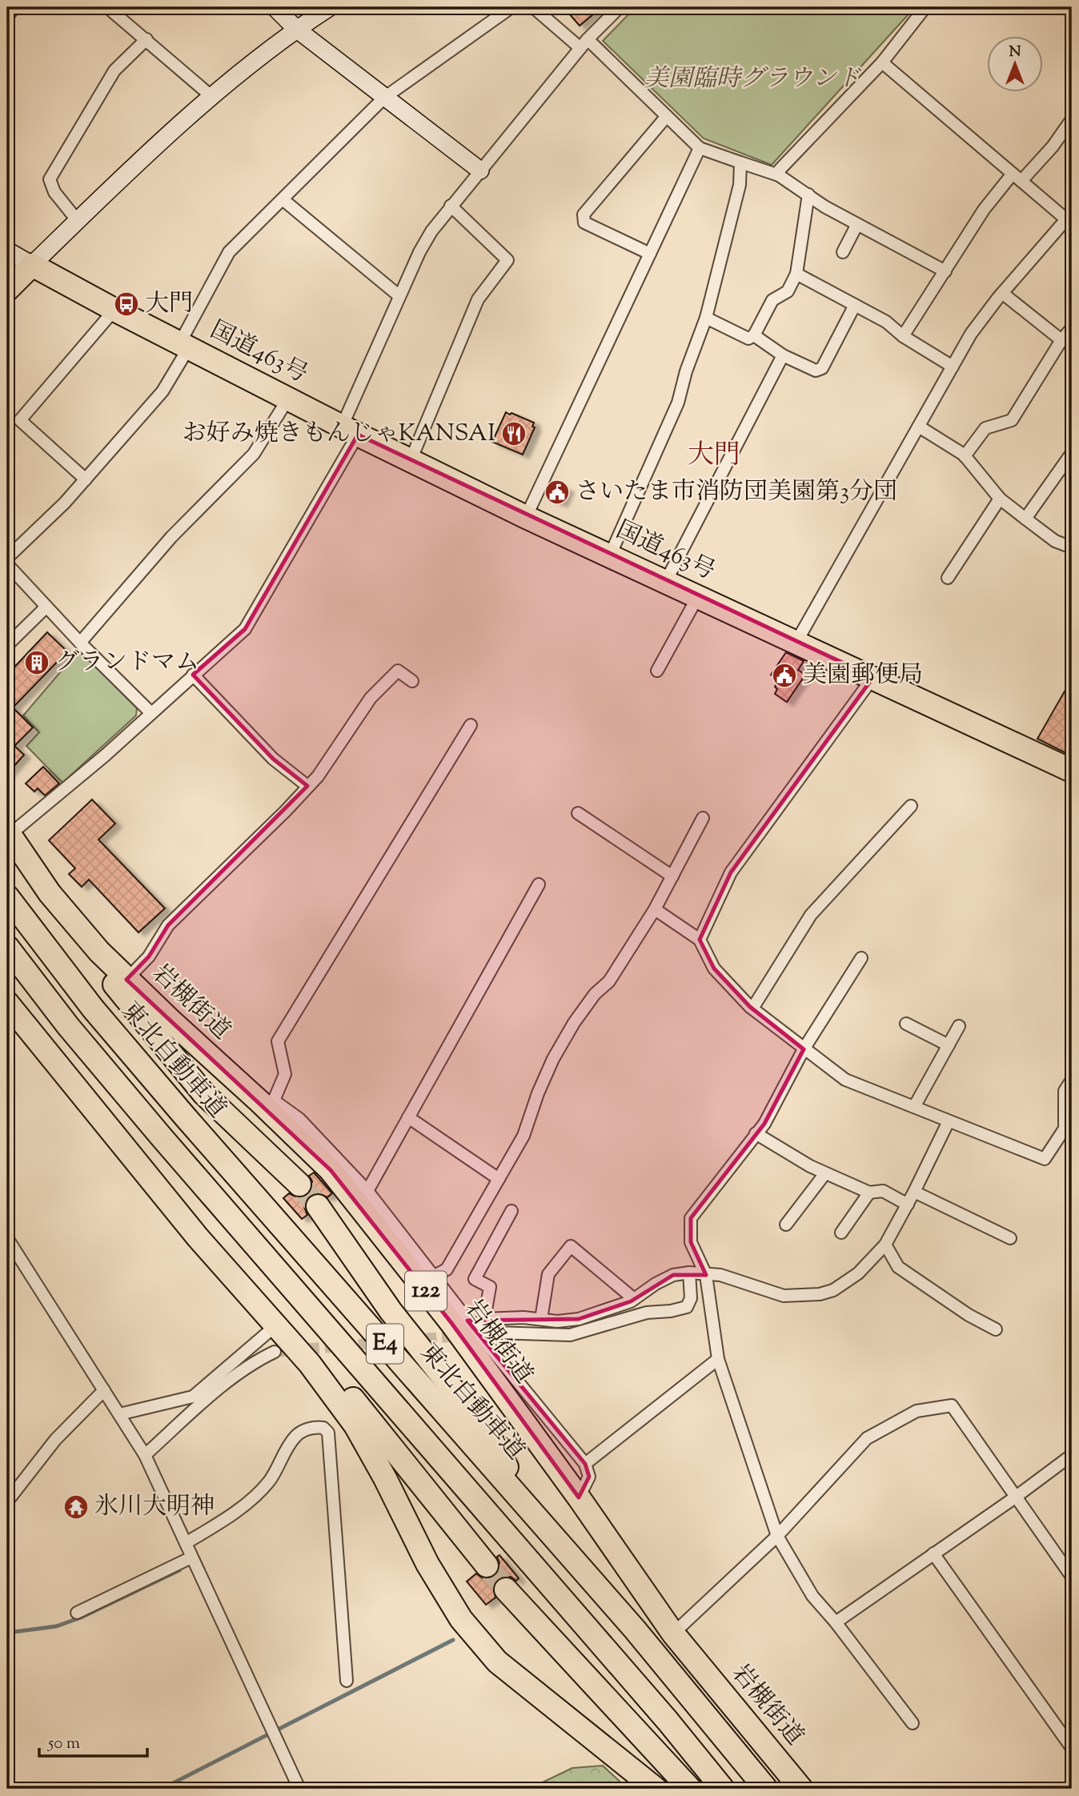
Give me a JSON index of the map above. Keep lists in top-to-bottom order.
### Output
{
  "streets": {
    "highway": [
      "国道463号",
      "岩槻街道",
      "東北自動車道",
      "122",
      "E4"
    ]
  },
  "districts": ["大門"],
  "parks": ["美園臨時グラウンド"],
  "places": {
    "bus stop": ["大門"],
    "restaurant": ["お好み焼きもんじゃKANSAI"],
    "public building": ["さいたま市消防団美園第3分団", "美園郵便局"],
    "building": ["グランドマム"],
    "temple": ["氷川大明神"]
  },
  "scale_bar": "50 m",
  "north": "top"
}
